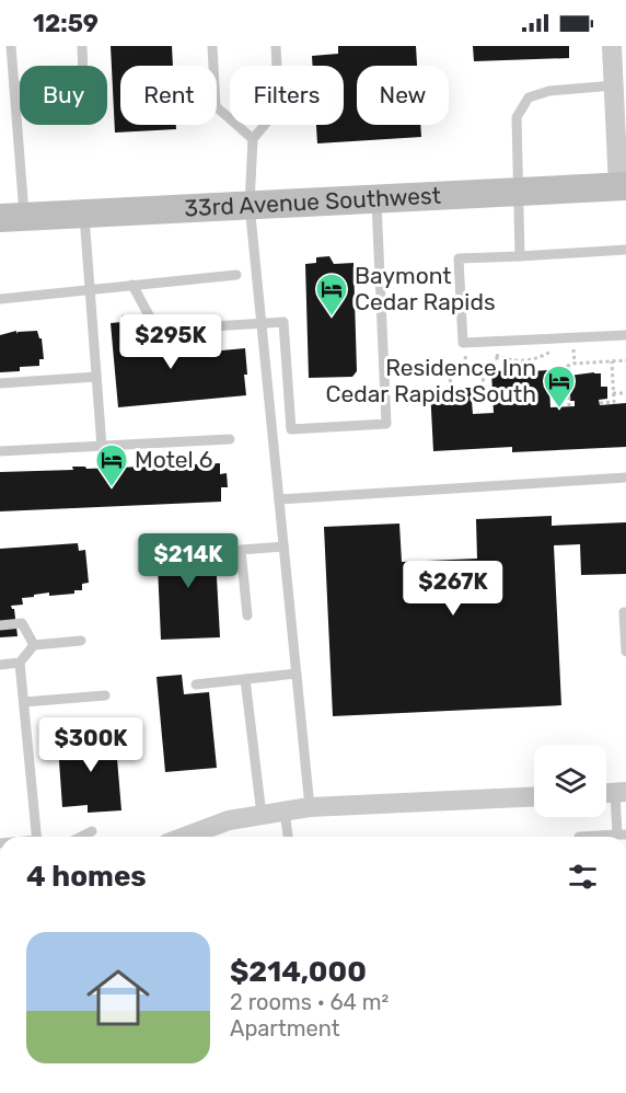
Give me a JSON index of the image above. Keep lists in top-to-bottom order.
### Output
{
  "streets": {
    "street": ["33rd Avenue Southwest"]
  },
  "places": {
    "hotel": ["Baymont Cedar Rapids", "Residence Inn Cedar Rapids South", "Motel 6"]
  },
  "page": {
    "status": "12:59",
    "chip": [
      "Buy",
      "Rent",
      "Filters",
      "New"
    ],
    "price": [
      "$295K",
      "$214K",
      "$267K",
      "$300K"
    ],
    "heading": "4 homes",
    "list": [
      {
        "name": "$214,000",
        "note": "2 rooms · 64 m² · Apartment"
      }
    ]
  }
}
